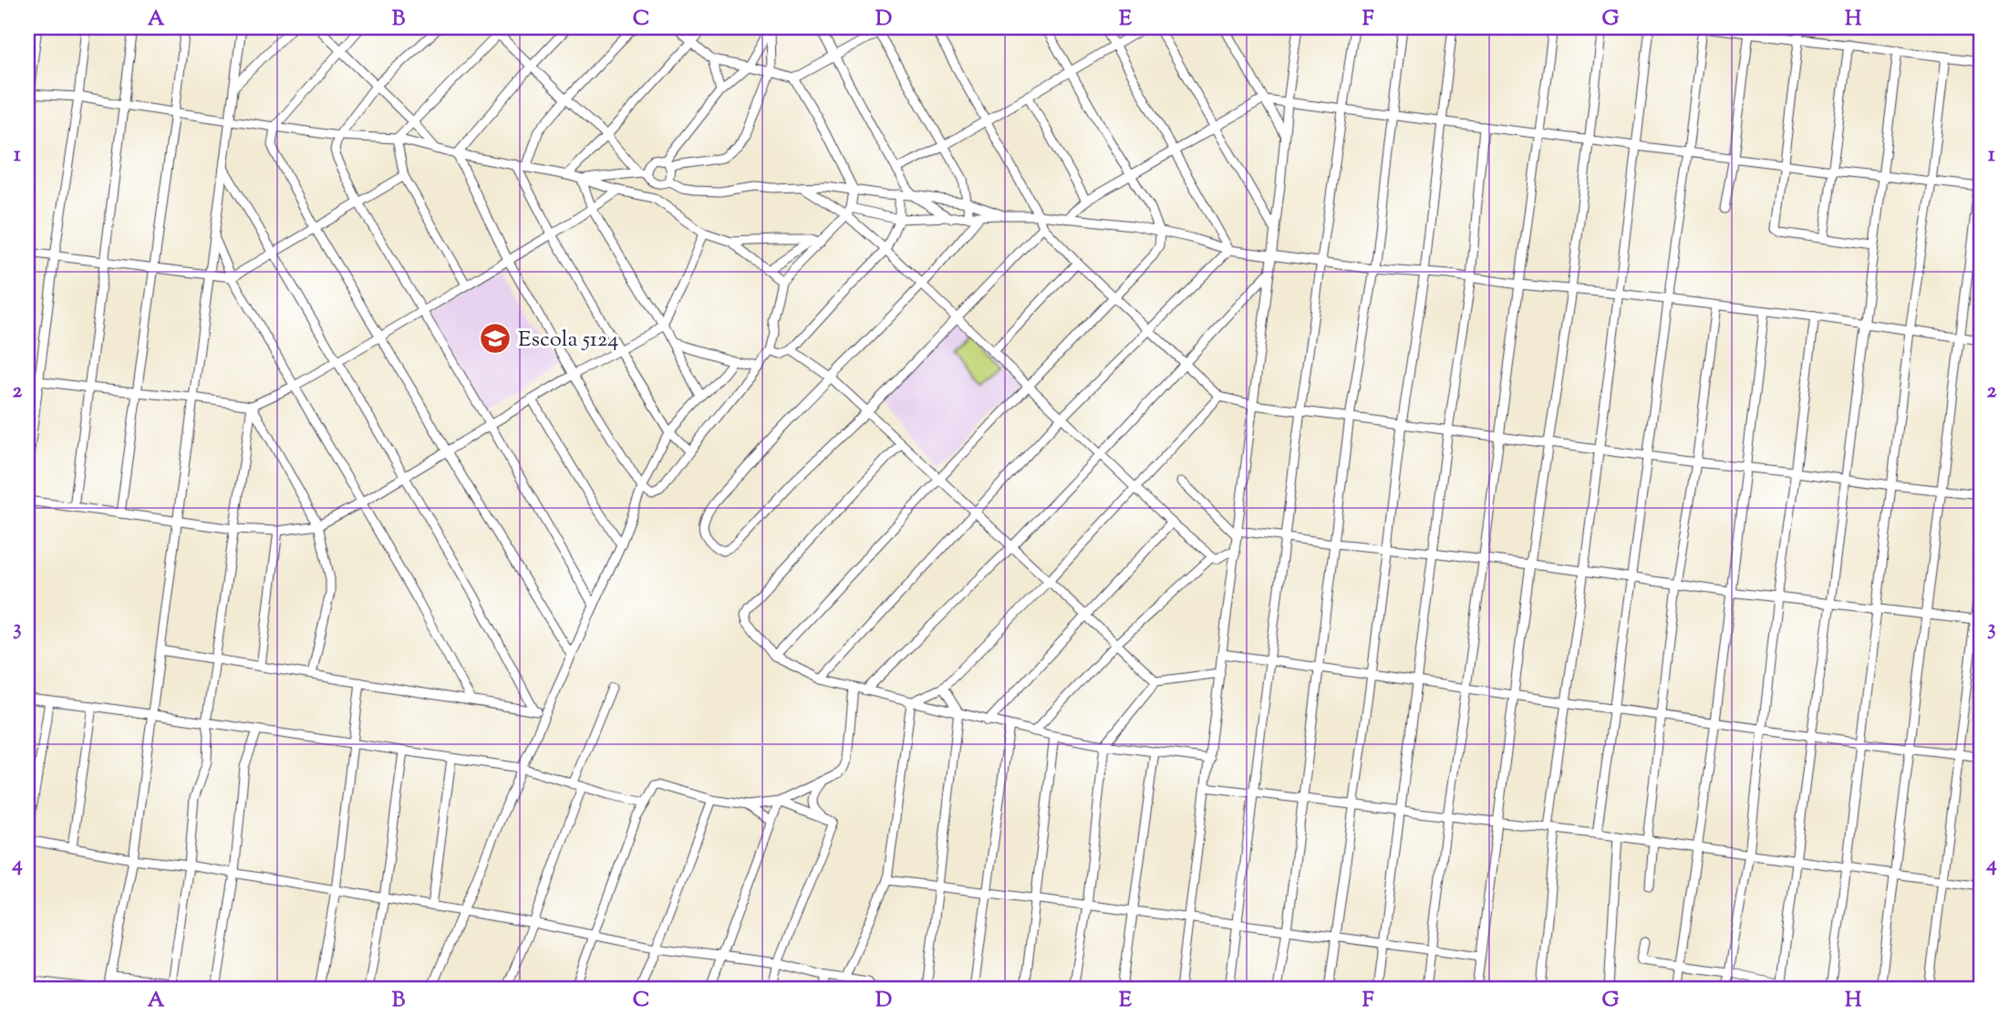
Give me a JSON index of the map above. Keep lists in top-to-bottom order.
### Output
{
  "places": {
    "school or university": ["Escola 5124"]
  },
  "grid": {
    "columns": [
      "A",
      "B",
      "C",
      "D",
      "E",
      "F",
      "G",
      "H"
    ],
    "rows": [
      "1",
      "2",
      "3",
      "4"
    ]
  }
}
